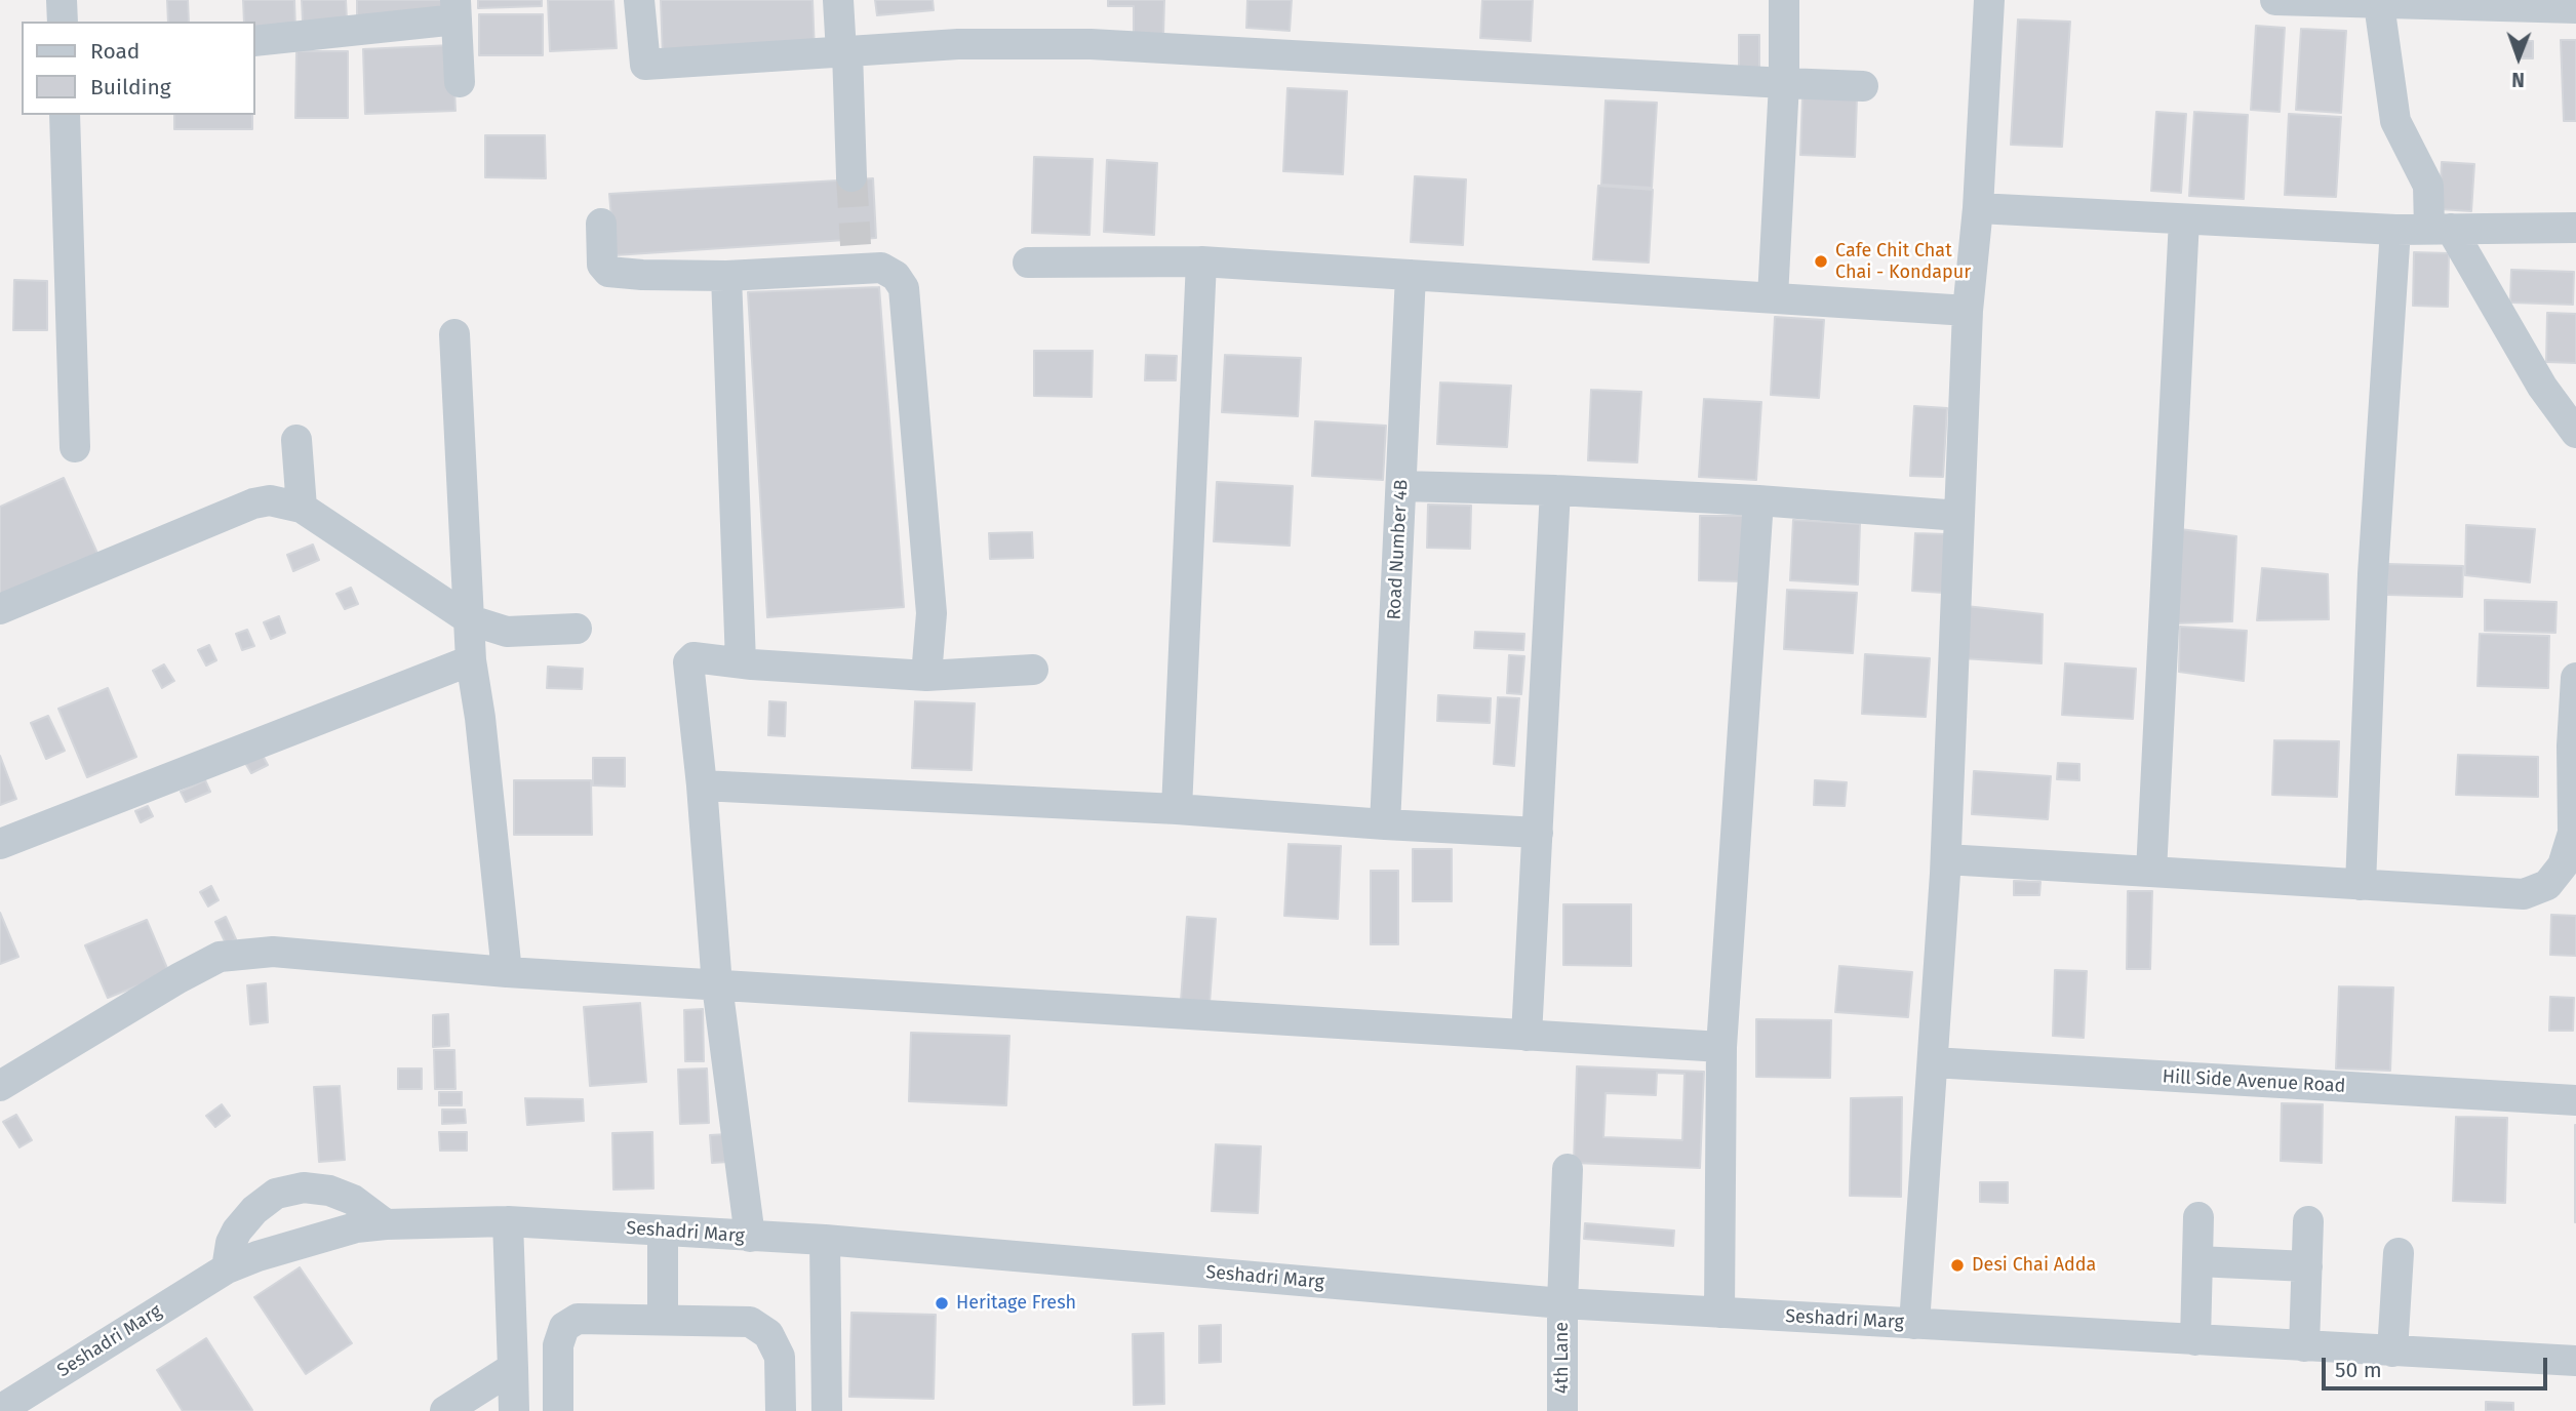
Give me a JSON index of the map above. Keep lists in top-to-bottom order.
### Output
{
  "streets": {
    "street": [
      "Road Number 4B",
      "Hill Side Avenue Road",
      "Seshadri Marg",
      "4th Lane"
    ]
  },
  "crossings": [
    ["Seshadri Marg", "4th Lane"]
  ],
  "places": ["Cafe Chit Chat Chai - Kondapur", "Desi Chai Adda", "Heritage Fresh"],
  "legend": ["Road", "Building"],
  "scale_bar": "50 m",
  "north": "bottom"
}
